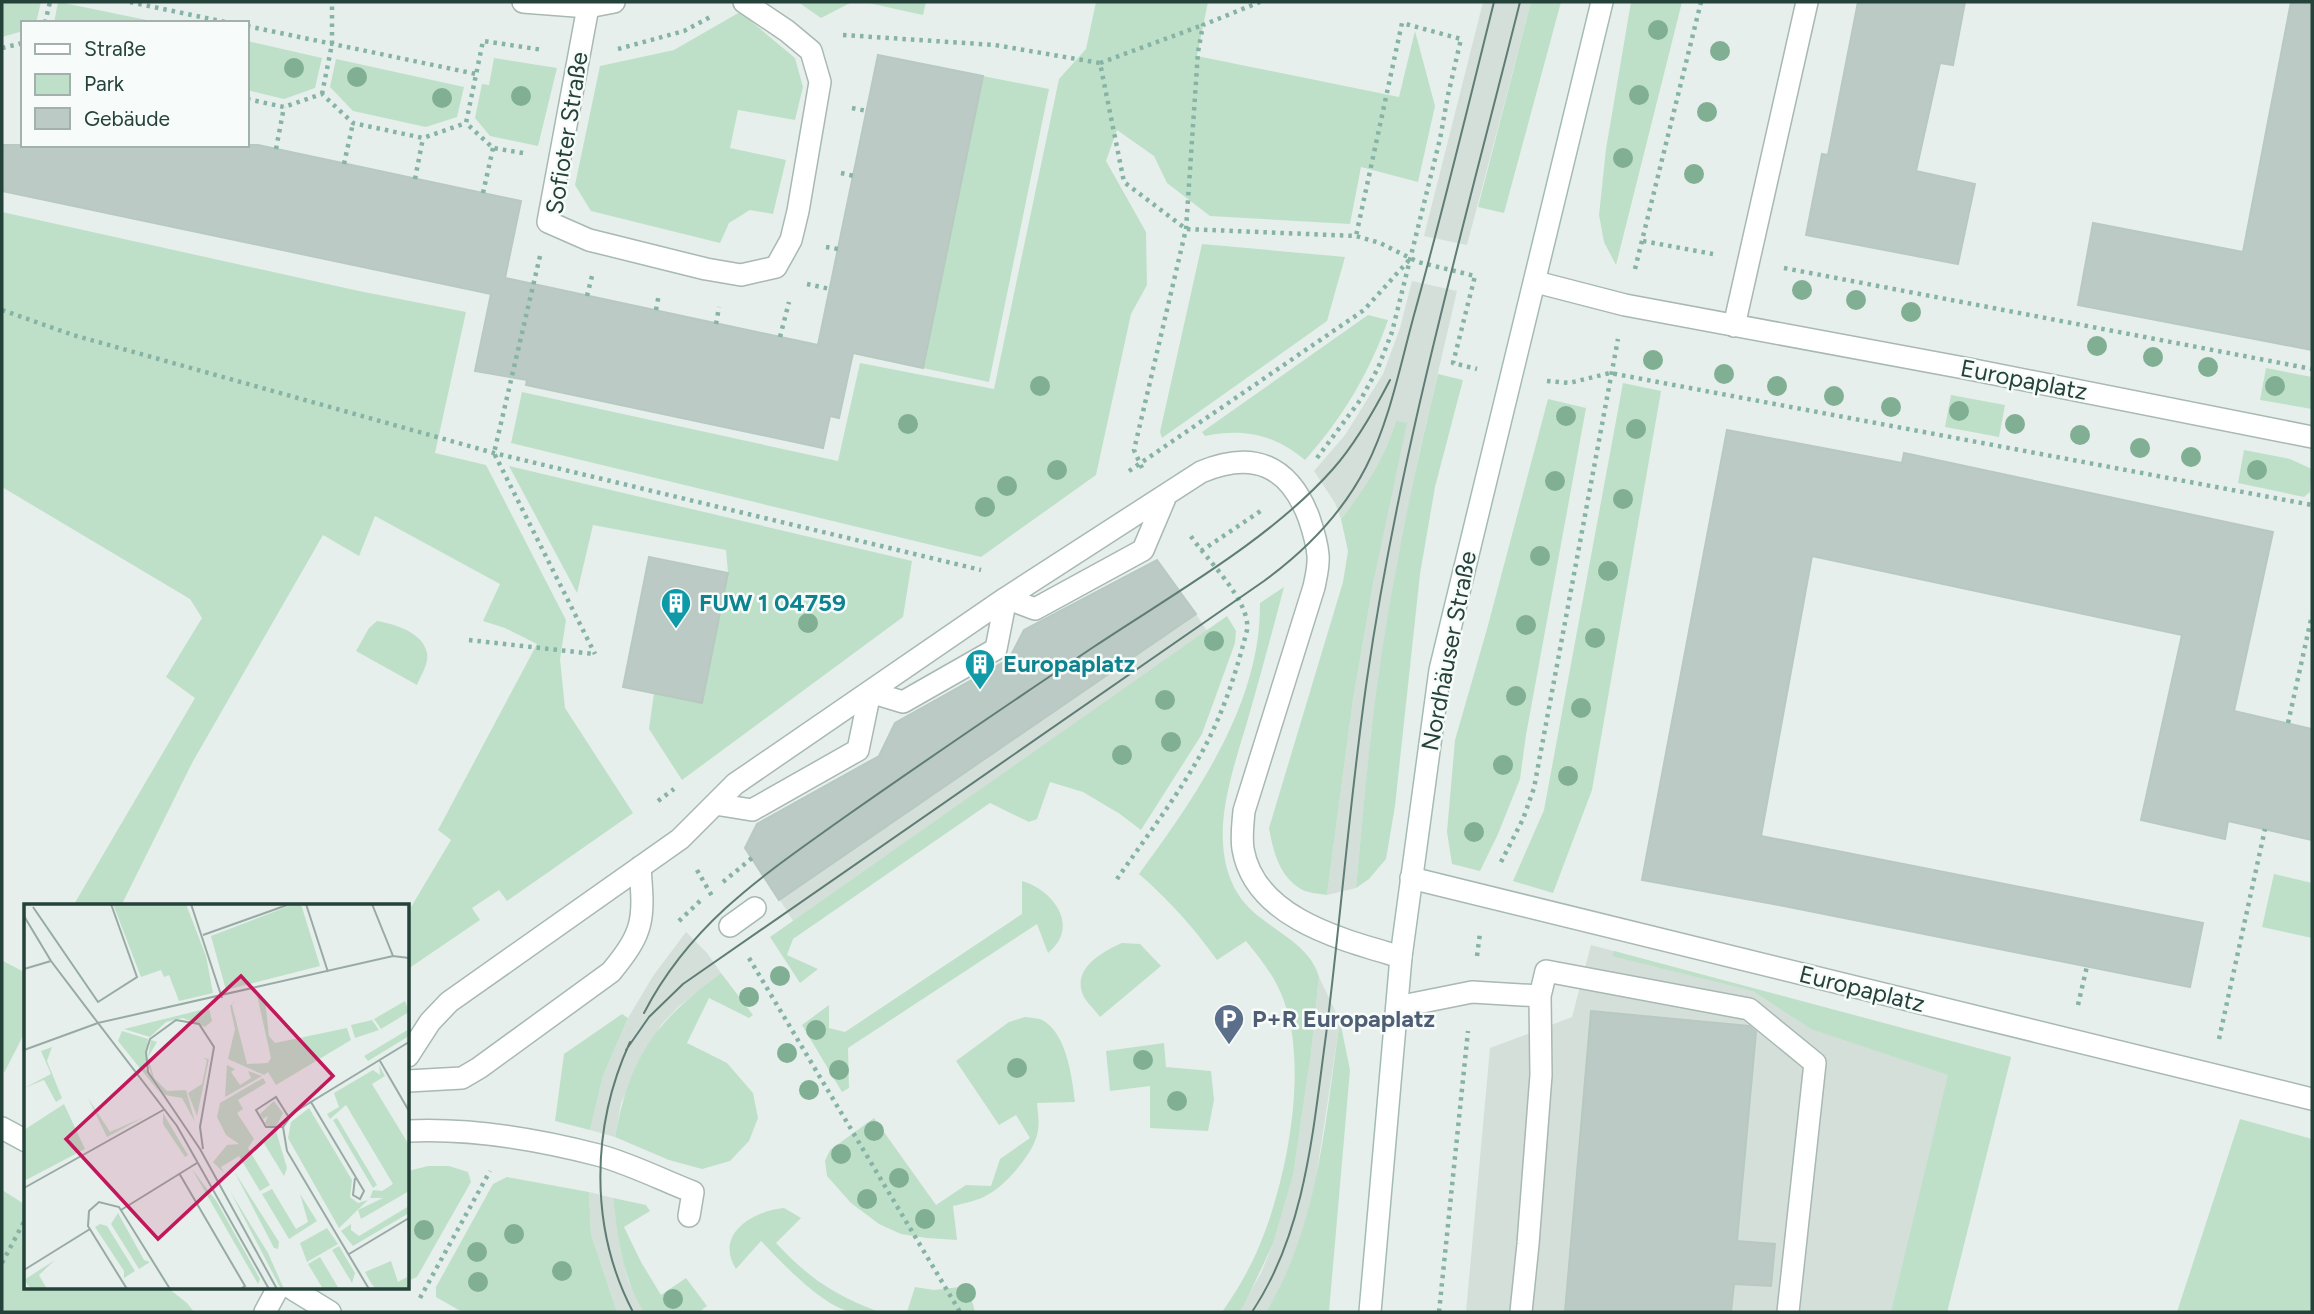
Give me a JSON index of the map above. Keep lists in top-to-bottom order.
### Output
{
  "streets": {
    "street": ["Sofioter Straße", "Europaplatz", "Nordhäuser Straße"]
  },
  "crossings": [
    ["Europaplatz", "Nordhäuser Straße"]
  ],
  "places": {
    "building": ["FUW 1 04759", "Europaplatz"],
    "parking": ["P+R Europaplatz"]
  },
  "legend": ["Straße", "Park", "Gebäude"]
}
